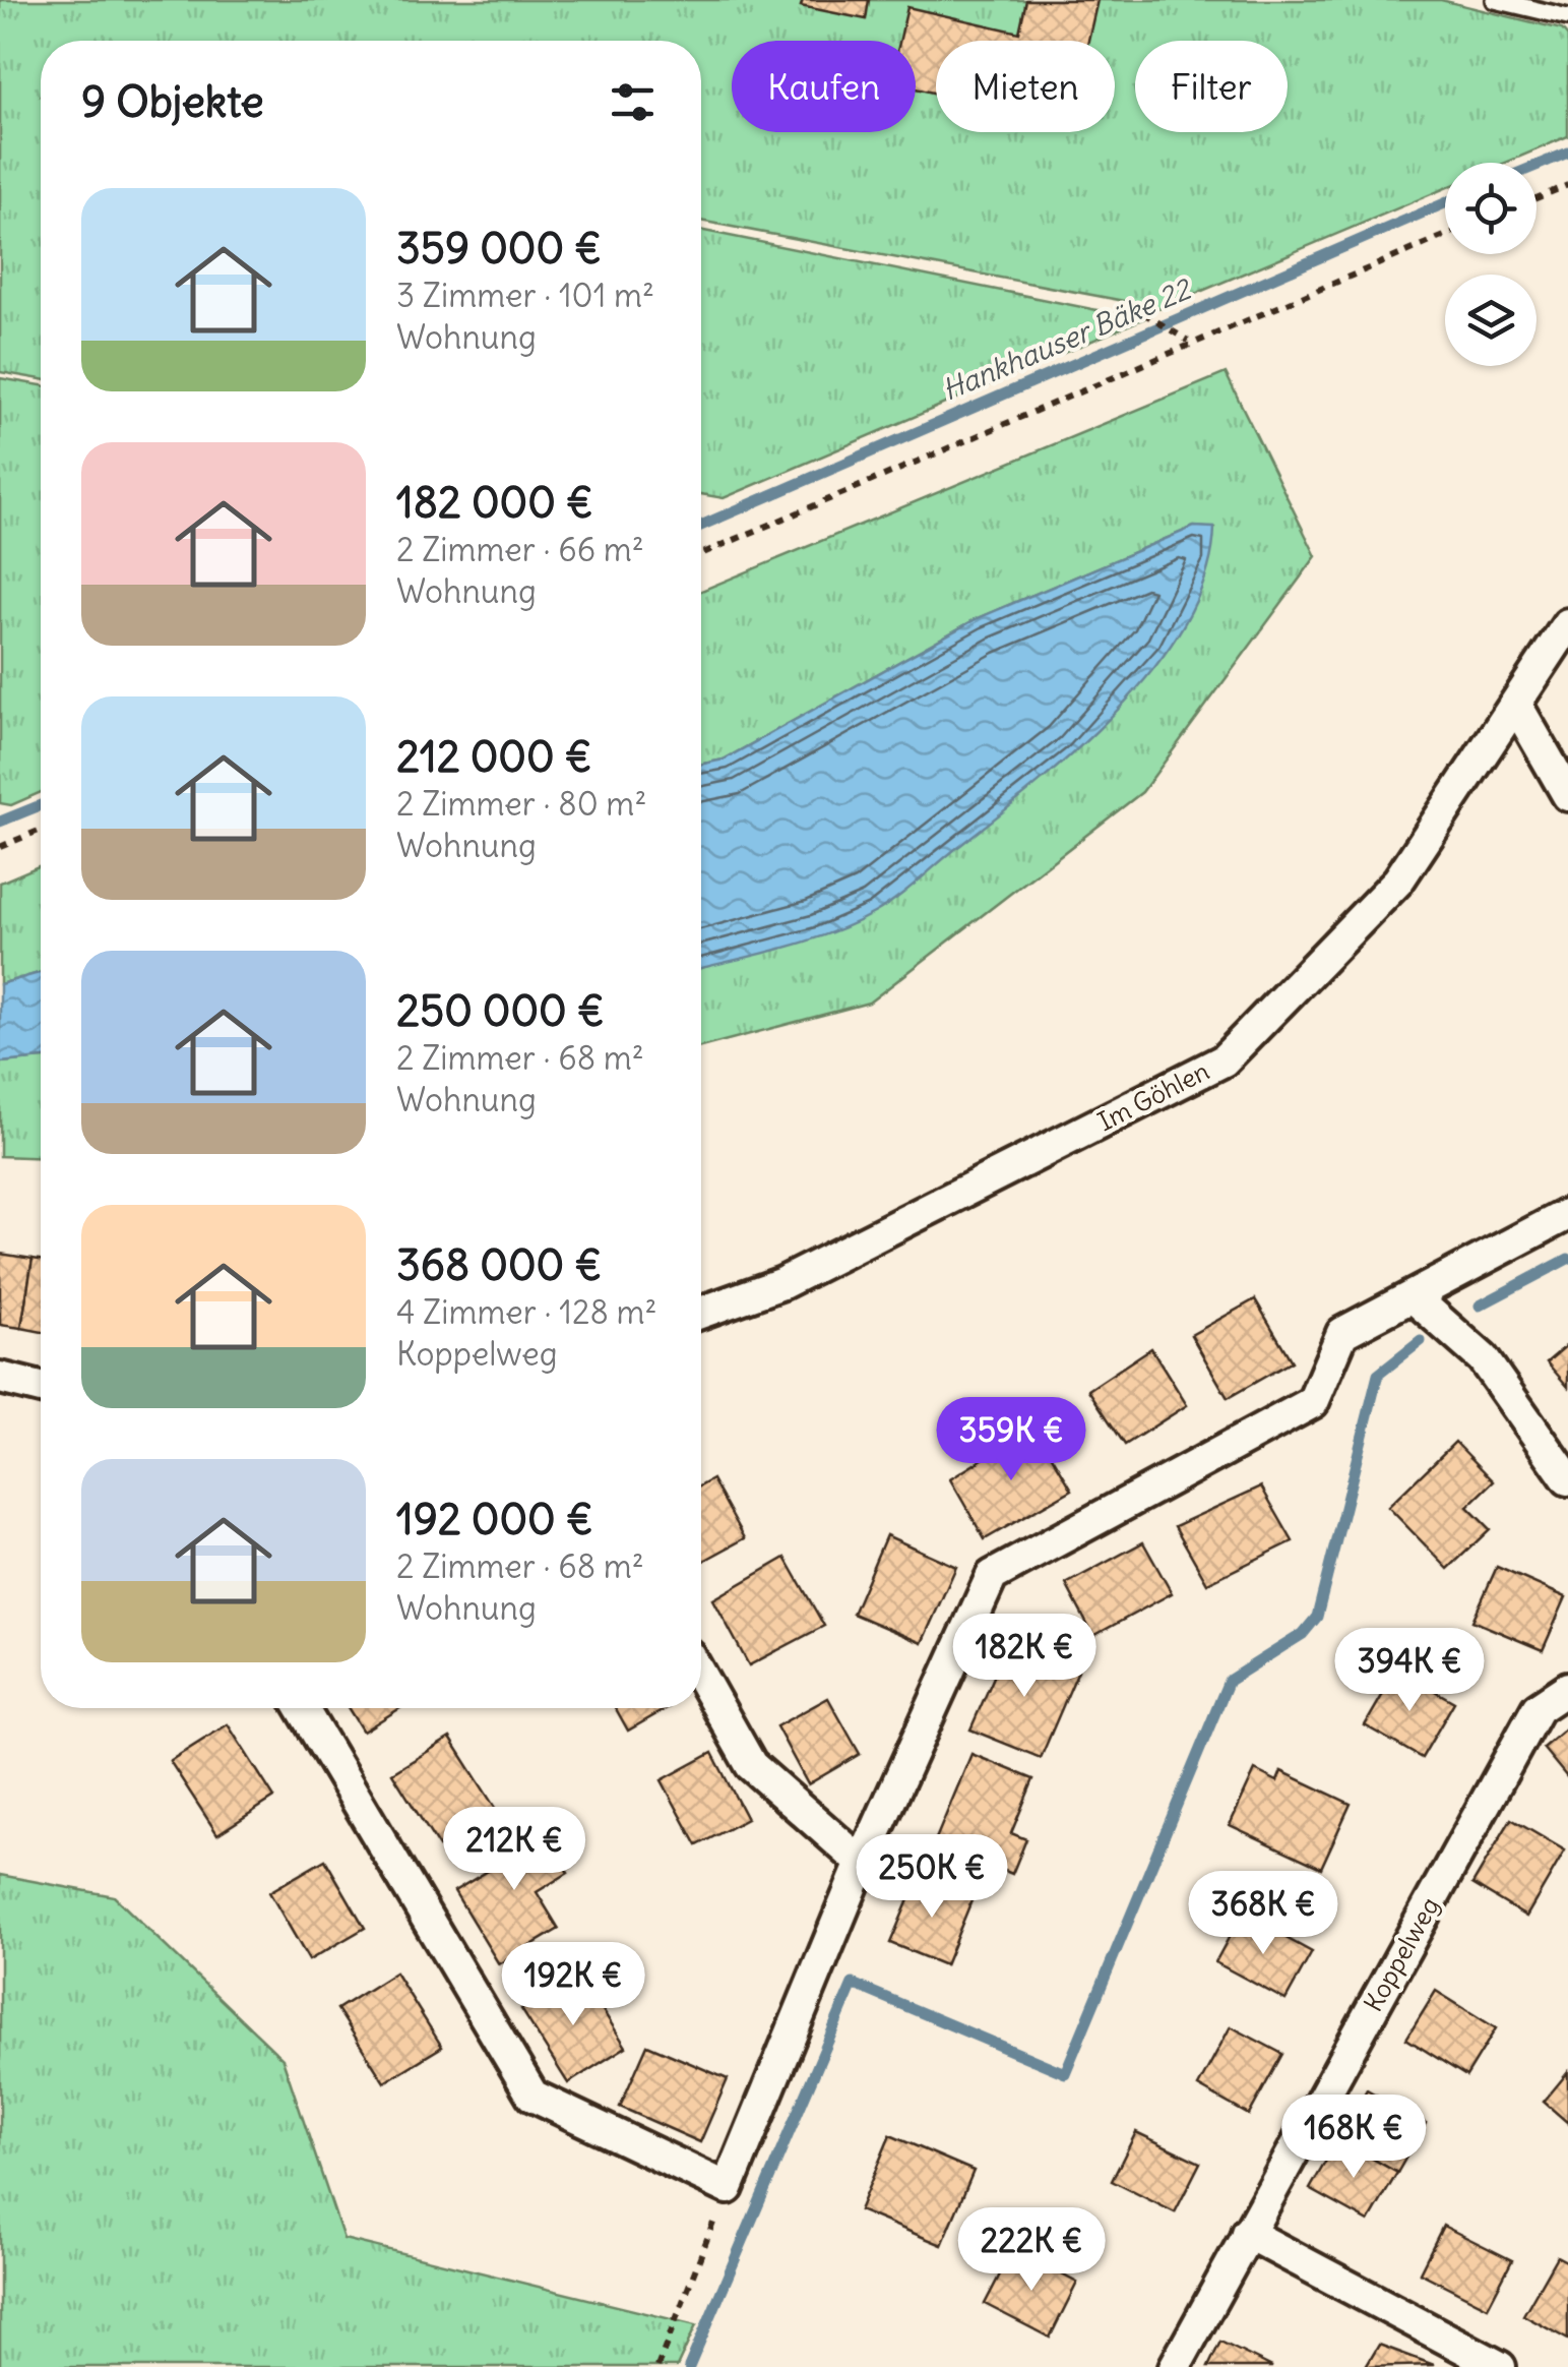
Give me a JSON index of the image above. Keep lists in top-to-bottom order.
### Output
{
  "streets": {
    "street": ["Im Göhlen", "Koppelweg"]
  },
  "water": ["Hankhauser Bäke 22"],
  "page": {
    "chip": ["Kaufen", "Mieten", "Filter"],
    "heading": "9 Objekte",
    "list": [
      {
        "name": "359 000 €",
        "note": "3 Zimmer · 101 m² · Wohnung"
      },
      {
        "name": "182 000 €",
        "note": "2 Zimmer · 66 m² · Wohnung"
      },
      {
        "name": "212 000 €",
        "note": "2 Zimmer · 80 m² · Wohnung"
      },
      {
        "name": "250 000 €",
        "note": "2 Zimmer · 68 m² · Wohnung"
      },
      {
        "name": "368 000 €",
        "note": "4 Zimmer · 128 m² · Koppelweg"
      },
      {
        "name": "192 000 €",
        "note": "2 Zimmer · 68 m² · Wohnung"
      }
    ],
    "price": [
      "359K €",
      "182K €",
      "394K €",
      "212K €",
      "250K €",
      "368K €",
      "192K €",
      "168K €",
      "222K €"
    ]
  }
}
